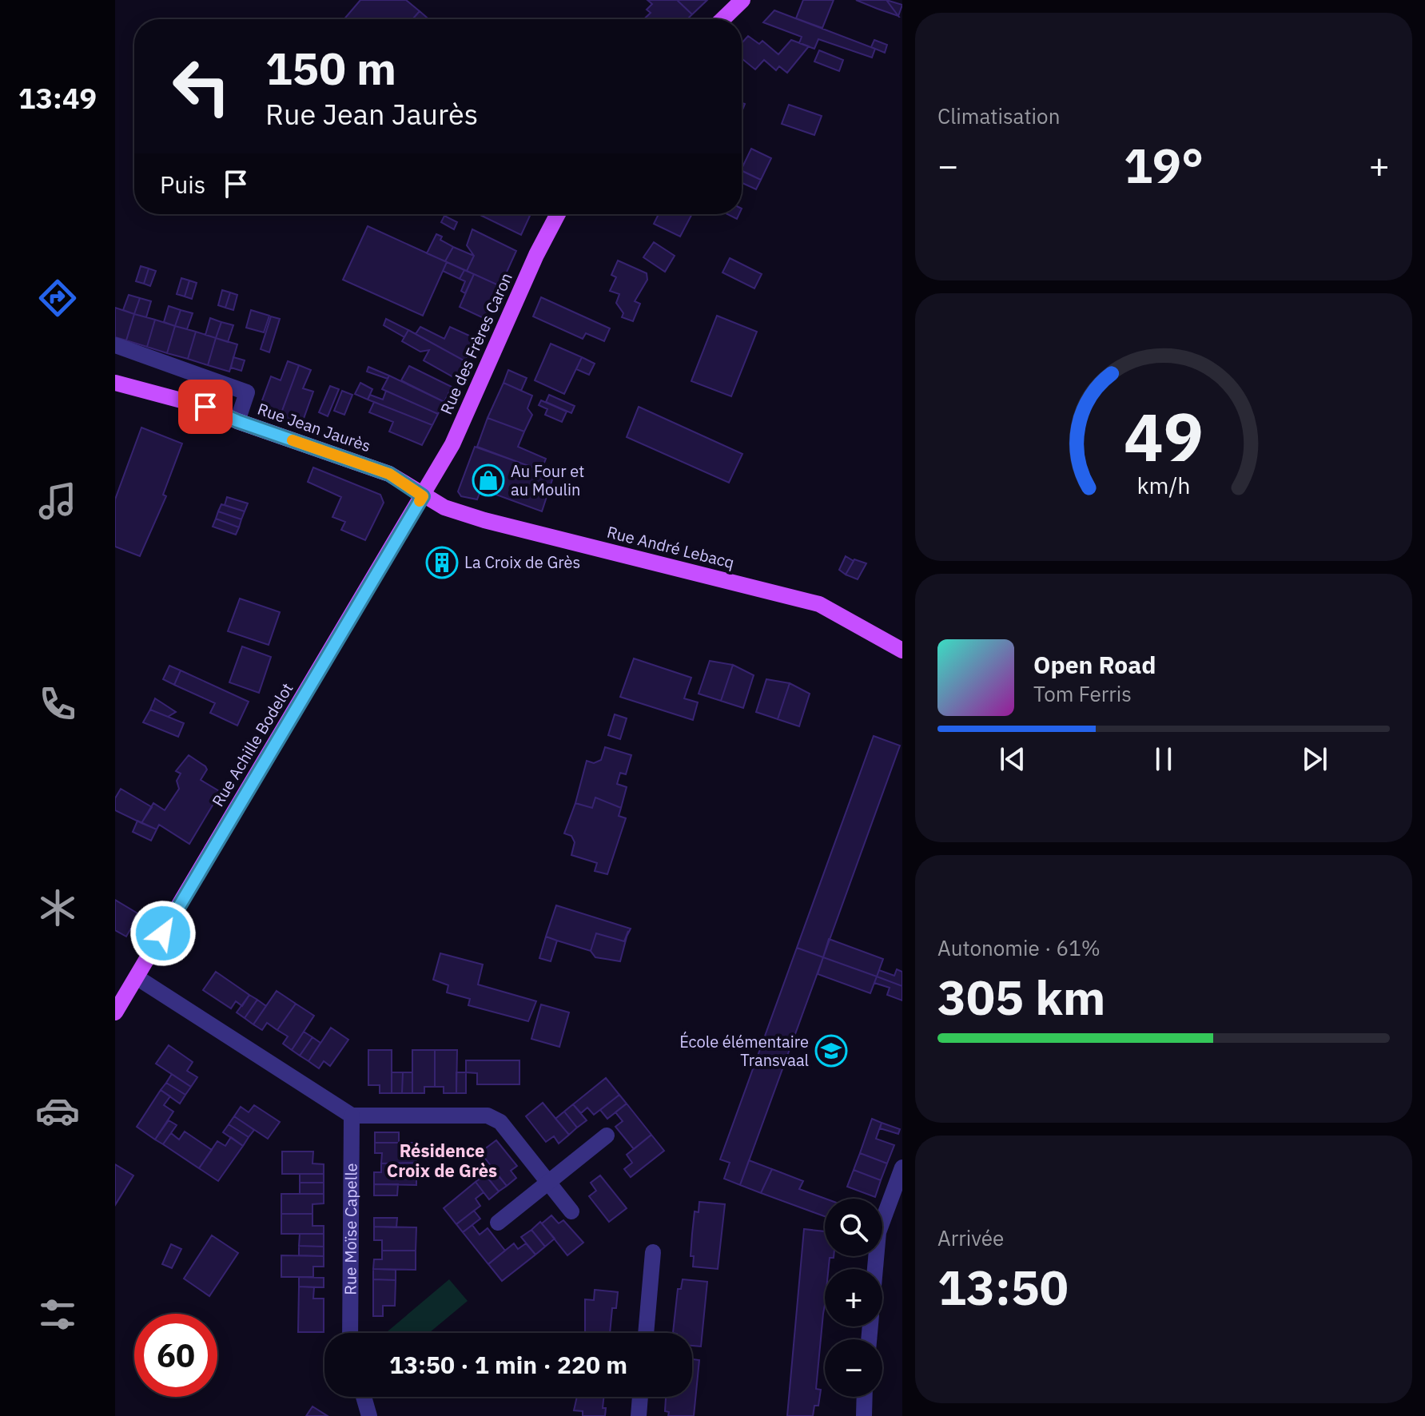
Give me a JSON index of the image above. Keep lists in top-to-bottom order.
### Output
{
  "streets": {
    "main road": [
      "Rue des Frères Caron",
      "Rue Jean Jaurès",
      "Rue André Lebacq",
      "Rue Achille Bodelot"
    ],
    "street": ["Rue Moïse Capelle"]
  },
  "crossings": [
    ["Rue des Frères Caron", "Rue Jean Jaurès"],
    ["Rue des Frères Caron", "Rue André Lebacq"],
    ["Rue des Frères Caron", "Rue Achille Bodelot"],
    ["Rue Jean Jaurès", "Rue André Lebacq"],
    ["Rue Jean Jaurès", "Rue Achille Bodelot"],
    ["Rue André Lebacq", "Rue Achille Bodelot"]
  ],
  "districts": ["Résidence Croix de Grès"],
  "places": {
    "shop": ["Au Four et au Moulin"],
    "building": ["La Croix de Grès"],
    "school or university": ["École élémentaire Transvaal"]
  },
  "page": {
    "tabs": "13:49",
    "tile": [
      "Climatisation",
      ["Autonomie · 61%", "305 km"],
      ["Arrivée", "13:50"]
    ],
    "turn": ["150 m", "Rue Jean Jaurès"],
    "heat": ["−", "19°", "+"],
    "then": "Puis",
    "song": ["Open Road", "Tom Ferris"],
    "map_buttons": ["+", "−"],
    "limit": "60",
    "trip": "13:50 · 1 min · 220 m",
    "gauge": ["49", "km/h"]
  }
}
